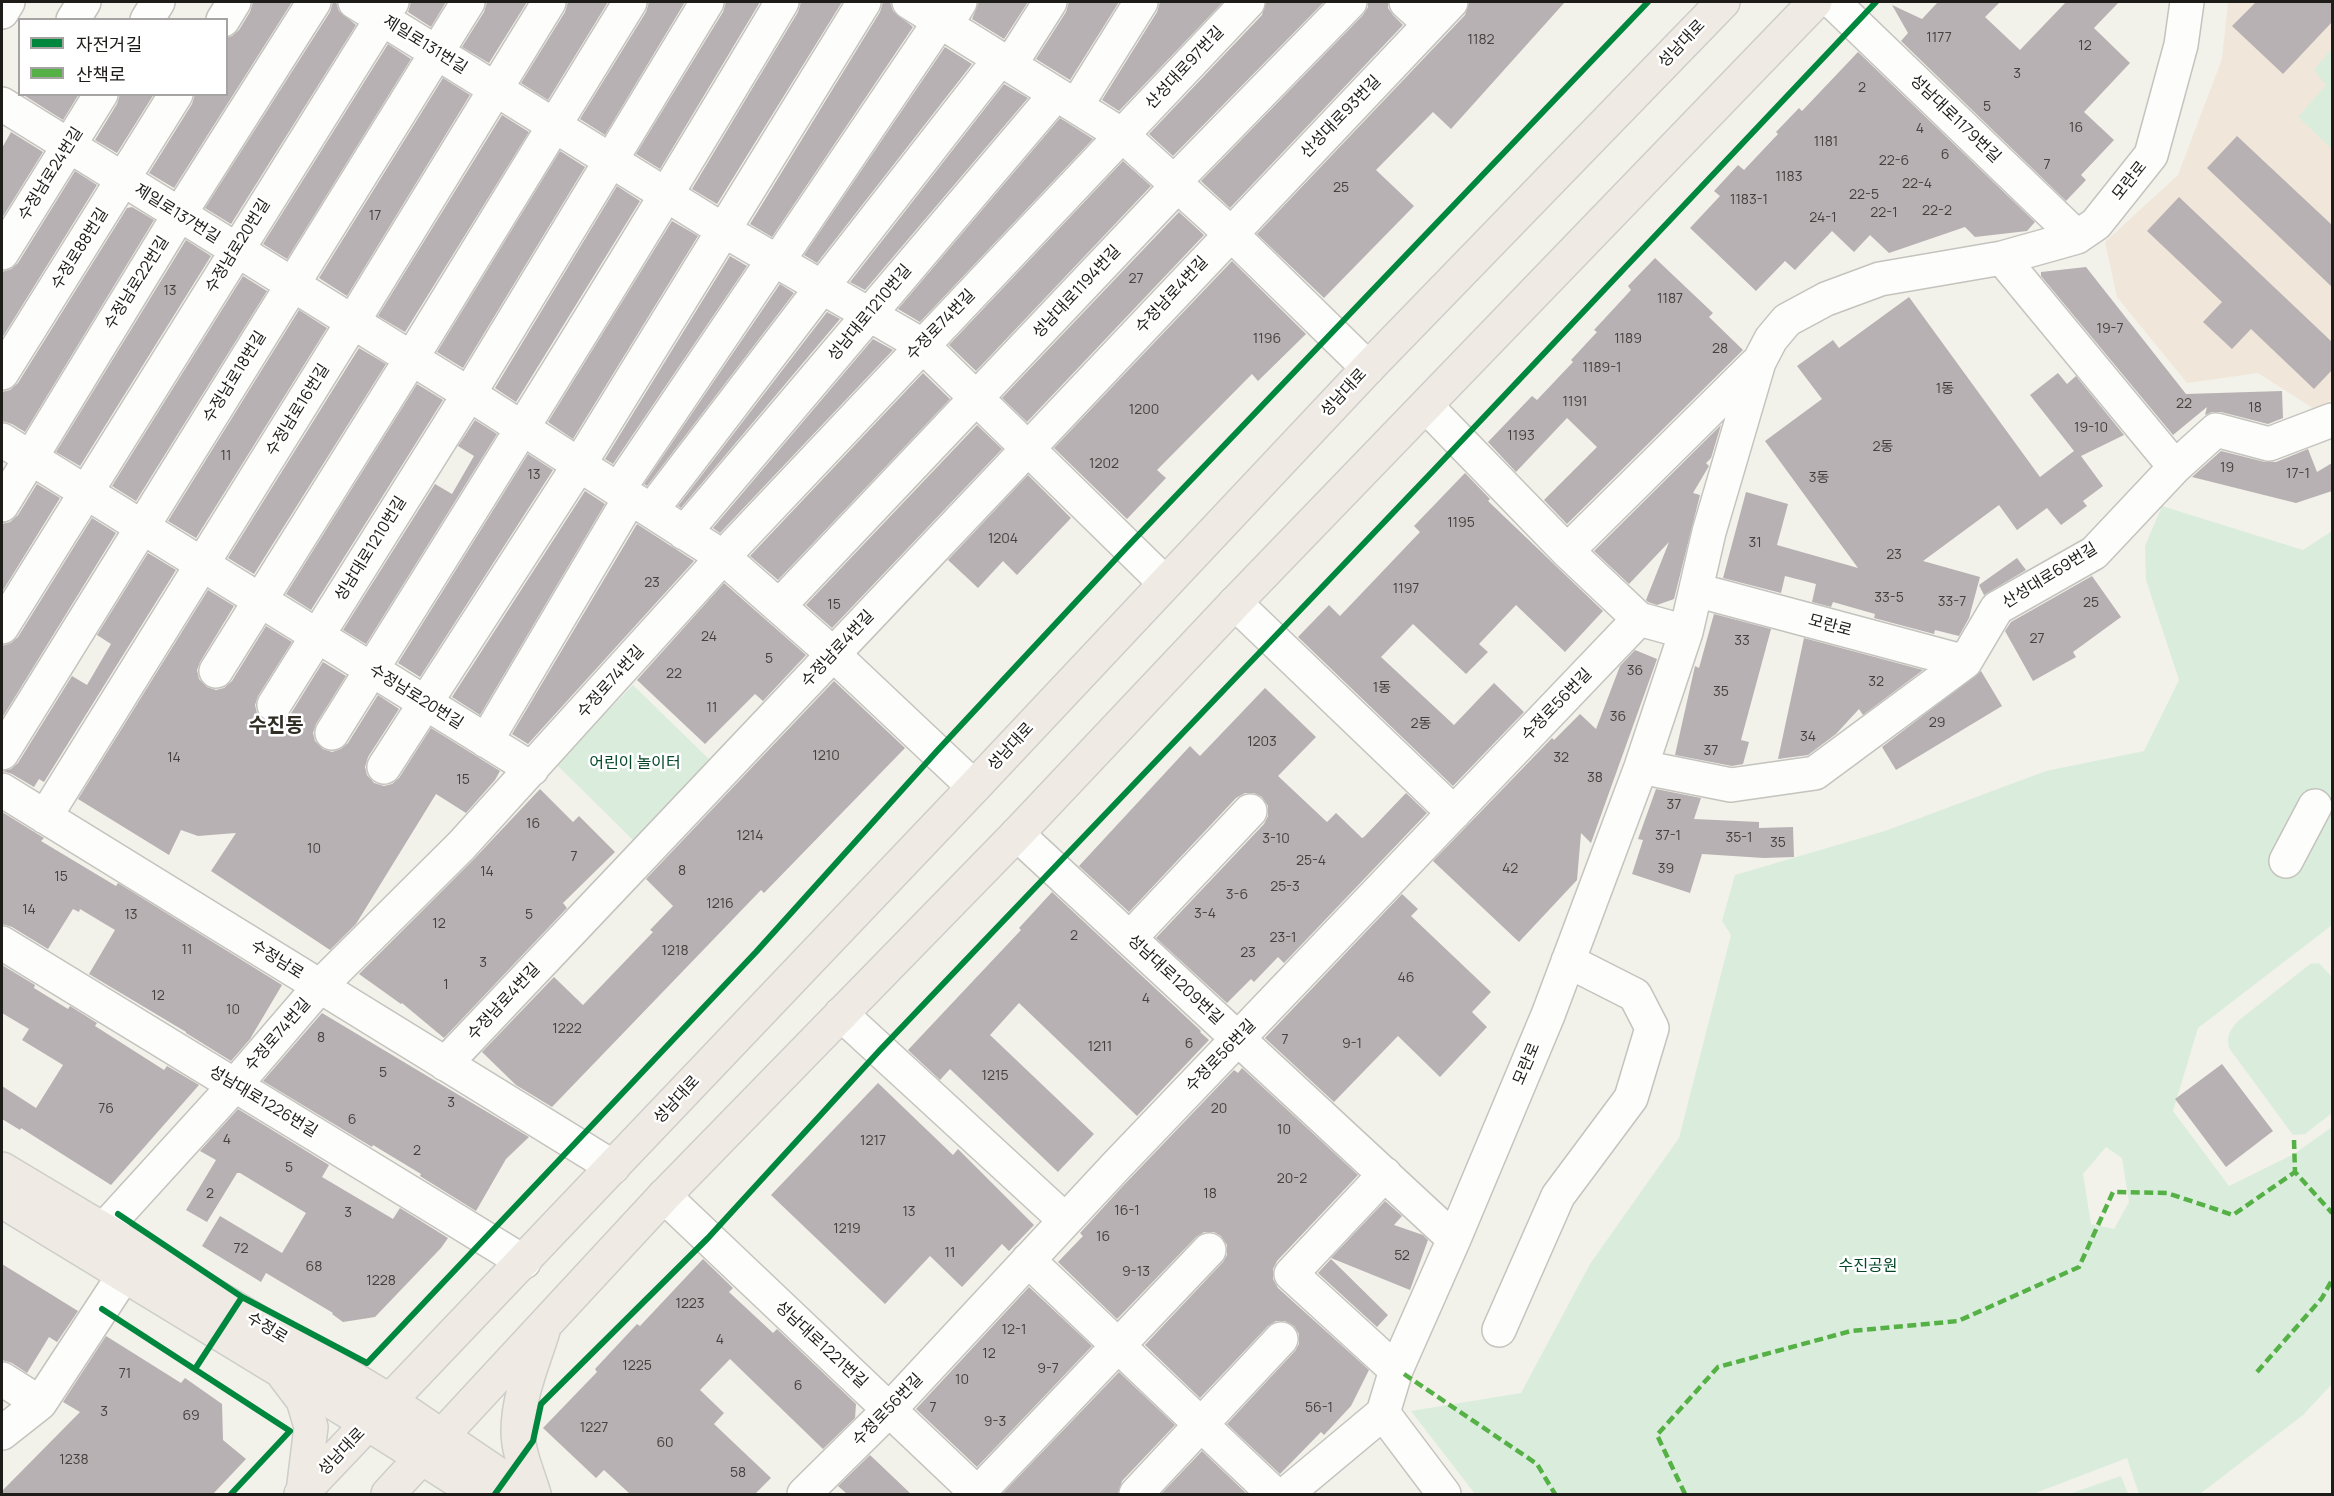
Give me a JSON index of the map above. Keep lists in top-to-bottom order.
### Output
{
  "streets": {
    "main road": ["성남대로", "수정로"],
    "street": [
      "제일로131번길",
      "산성대로97번길",
      "산성대로93번길",
      "성남대로1179번길",
      "수정남로24번길",
      "모란로",
      "제일로137번길",
      "수정남로20번길",
      "수정로88번길",
      "수정남로22번길",
      "성남대로1194번길",
      "수정남로4번길",
      "성남대로1210번길",
      "수정로74번길",
      "수정남로18번길",
      "수정남로16번길",
      "산성대로69번길",
      "수정로56번길",
      "수정남로",
      "성남대로1209번길",
      "성남대로1226번길",
      "성남대로1221번길"
    ]
  },
  "crossings": [
    ["성남대로", "제일로131번길"],
    ["성남대로", "수정남로"],
    ["성남대로", "성남대로1226번길"],
    ["성남대로", "수정로"],
    ["제일로131번길", "수정남로20번길"],
    ["제일로131번길", "성남대로1194번길"],
    ["제일로131번길", "수정남로4번길"],
    ["제일로131번길", "성남대로1210번길"],
    ["제일로131번길", "수정로74번길"],
    ["제일로131번길", "수정남로18번길"],
    ["제일로131번길", "수정남로16번길"],
    ["산성대로97번길", "수정로74번길"],
    ["산성대로93번길", "수정남로4번길"],
    ["성남대로1179번길", "모란로"],
    ["수정남로24번길", "제일로137번길"],
    ["모란로", "산성대로69번길"],
    ["모란로", "성남대로1209번길"],
    ["제일로137번길", "수정남로20번길"],
    ["제일로137번길", "수정로88번길"],
    ["제일로137번길", "수정남로22번길"],
    ["제일로137번길", "수정남로18번길"],
    ["제일로137번길", "수정남로16번길"],
    ["수정남로20번길", "수정남로22번길"],
    ["수정남로20번길", "성남대로1210번길"],
    ["수정남로20번길", "수정로74번길"],
    ["수정남로20번길", "수정남로18번길"],
    ["수정남로20번길", "수정남로16번길"],
    ["수정남로4번길", "수정남로"],
    ["수정로74번길", "수정남로"],
    ["수정로74번길", "성남대로1226번길"],
    ["수정로74번길", "수정로"],
    ["수정남로16번길", "수정남로"],
    ["수정로56번길", "성남대로1209번길"],
    ["수정로56번길", "성남대로1221번길"]
  ],
  "districts": ["수진동"],
  "parks": ["어린이 놀이터", "수진공원"],
  "house_numbers": [
    "1177",
    "1182",
    "12",
    "3",
    "2",
    "5",
    "16",
    "4",
    "1181",
    "6",
    "22-6",
    "7",
    "1183",
    "22-4",
    "25",
    "22-5",
    "1183-1",
    "22-2",
    "22-1",
    "17",
    "24-1",
    "27",
    "13",
    "1187",
    "19-7",
    "1196",
    "1189",
    "28",
    "1189-1",
    "1동",
    "1191",
    "22",
    "18",
    "1200",
    "19-10",
    "1193",
    "2동",
    "11",
    "1202",
    "19",
    "17-1",
    "13",
    "3동",
    "1195",
    "1204",
    "31",
    "23",
    "23",
    "1197",
    "33-5",
    "33-7",
    "25",
    "15",
    "24",
    "27",
    "33",
    "5",
    "36",
    "22",
    "32",
    "1동",
    "35",
    "11",
    "36",
    "29",
    "2동",
    "34",
    "1203",
    "37",
    "1210",
    "14",
    "32",
    "38",
    "15",
    "37",
    "16",
    "1214",
    "37-1",
    "35-1",
    "3-10",
    "35",
    "10",
    "7",
    "25-4",
    "42",
    "39",
    "8",
    "14",
    "15",
    "25-3",
    "3-6",
    "1216",
    "14",
    "3-4",
    "13",
    "5",
    "12",
    "2",
    "23-1",
    "11",
    "1218",
    "23",
    "3",
    "46",
    "1",
    "12",
    "4",
    "10",
    "1222",
    "8",
    "7",
    "6",
    "9-1",
    "1211",
    "5",
    "1215",
    "3",
    "76",
    "20",
    "6",
    "10",
    "4",
    "1217",
    "2",
    "5",
    "20-2",
    "2",
    "18",
    "16-1",
    "13",
    "3",
    "1219",
    "16",
    "72",
    "11",
    "52",
    "68",
    "9-13",
    "1228",
    "1223",
    "12-1",
    "4",
    "12",
    "1225",
    "9-7",
    "71",
    "10",
    "6",
    "7",
    "56-1",
    "3",
    "69",
    "9-3",
    "1227",
    "60",
    "1238",
    "58"
  ],
  "legend": ["자전거길", "산책로"]
}
